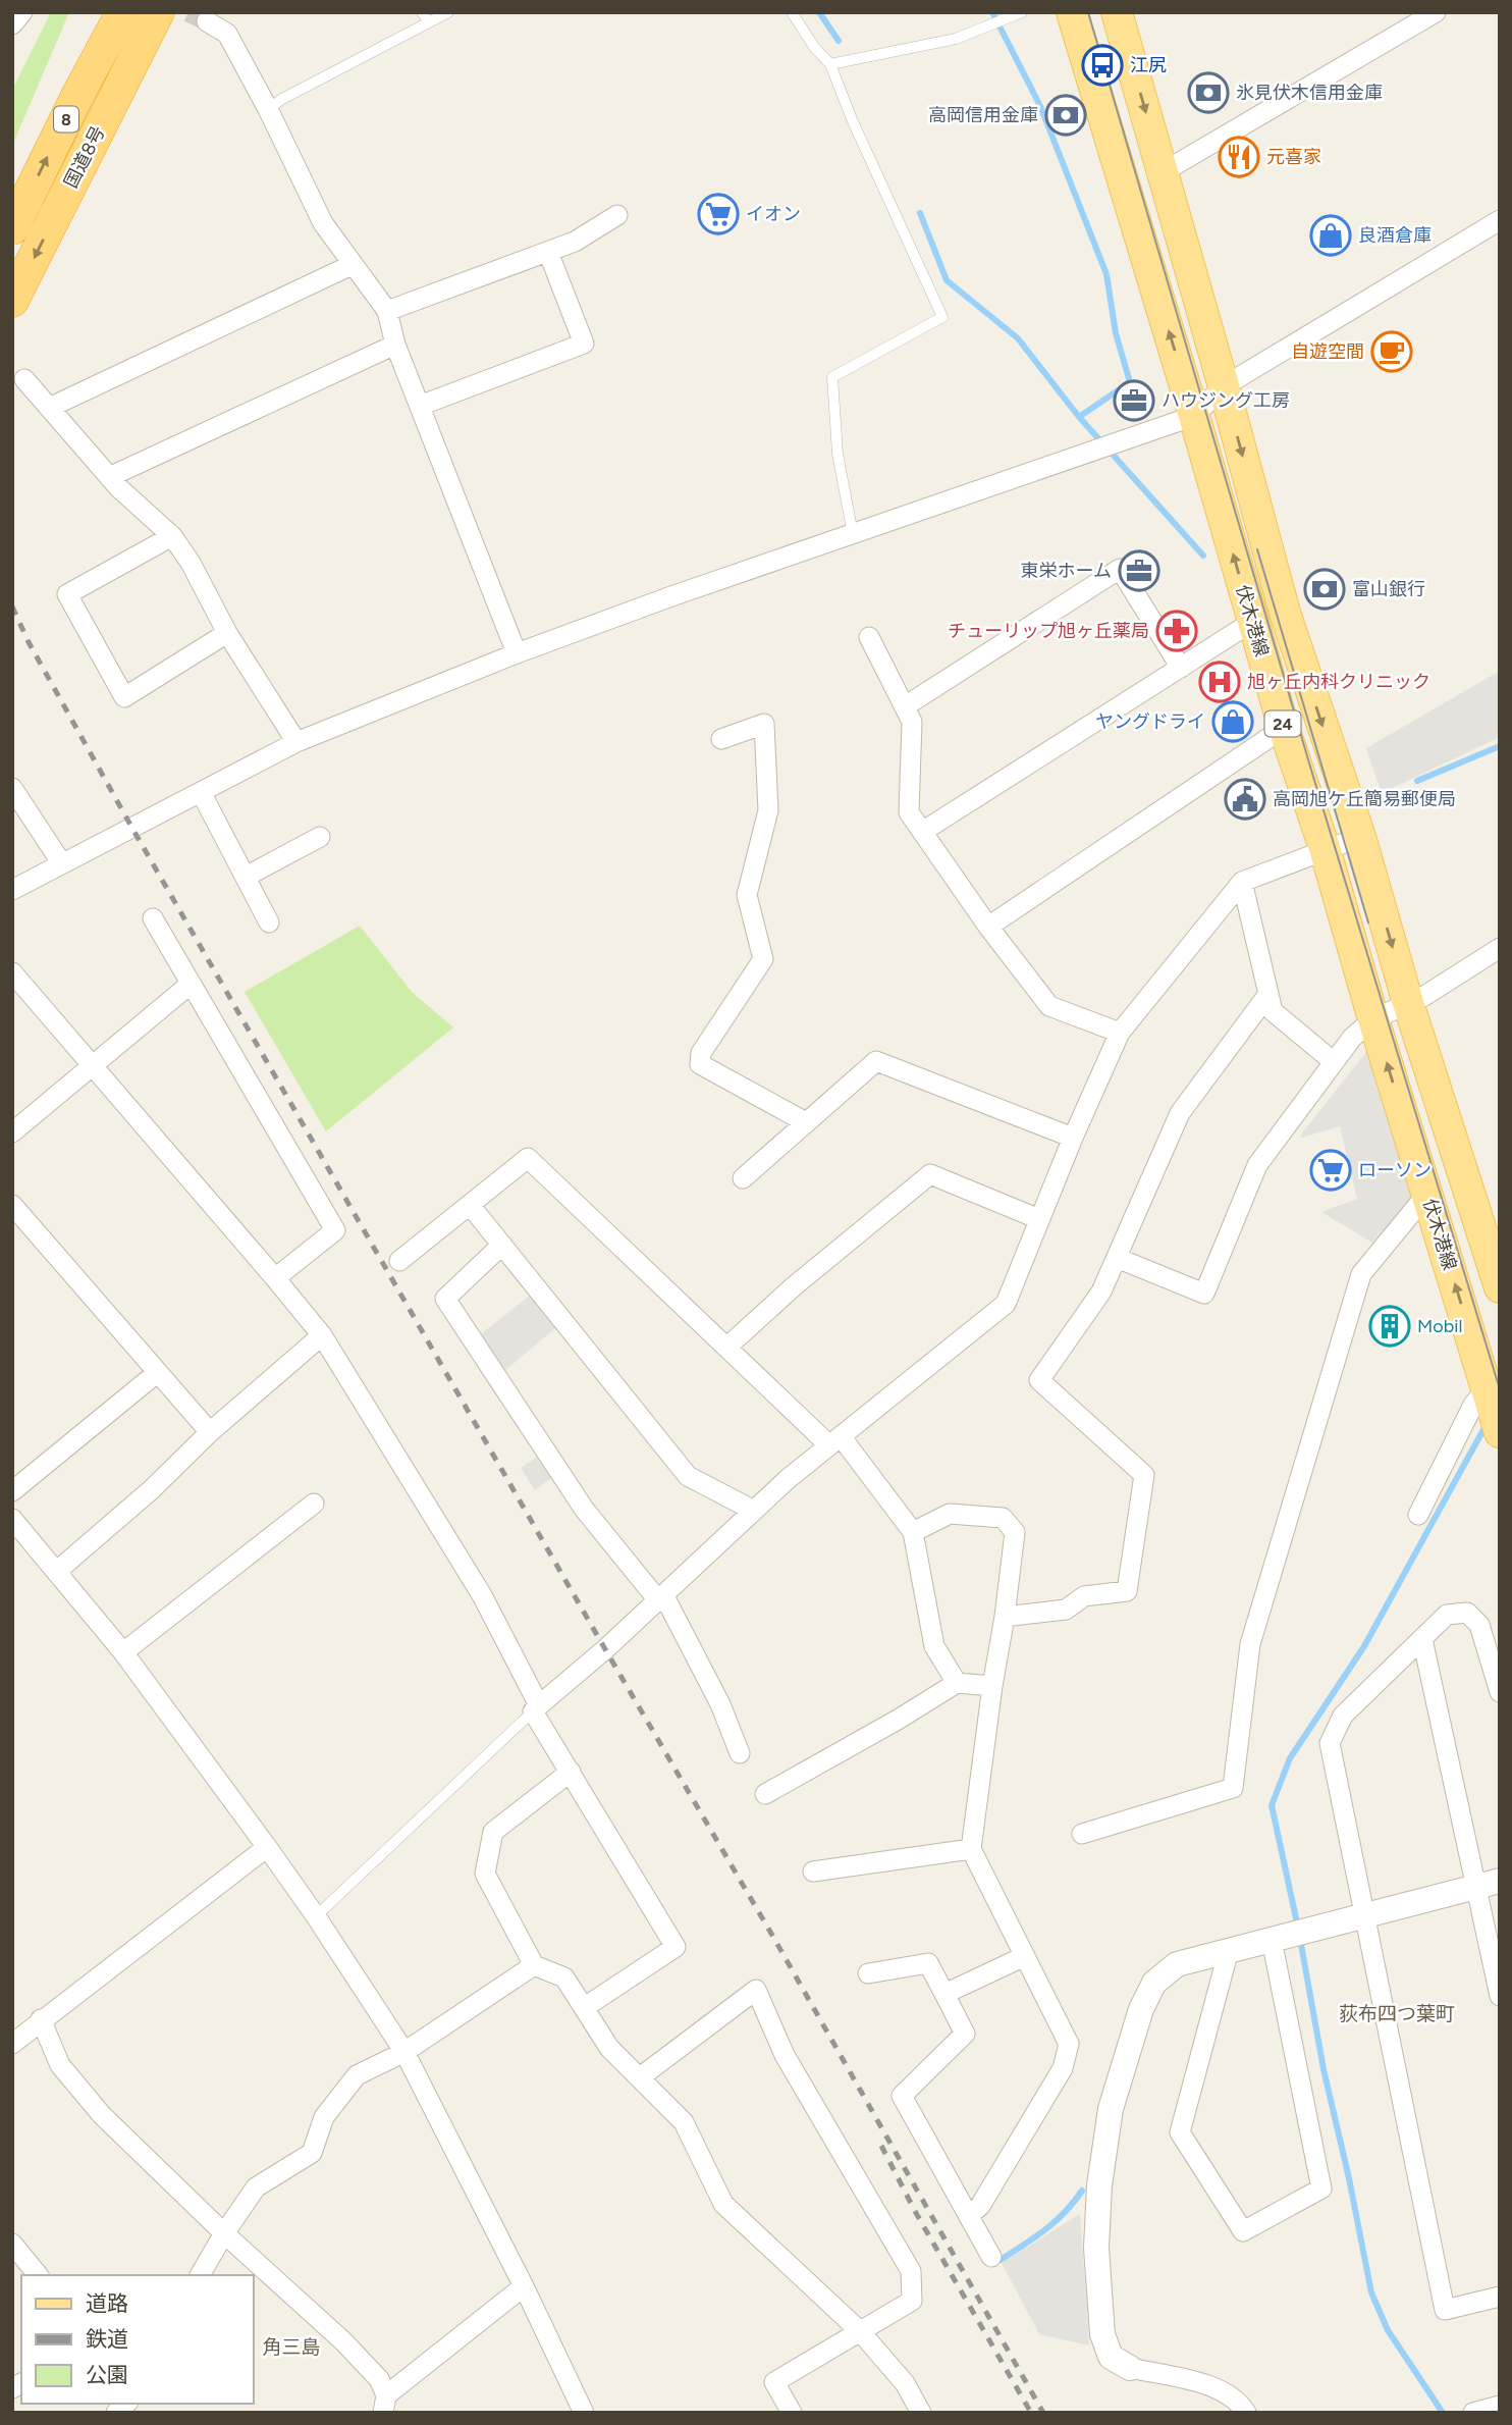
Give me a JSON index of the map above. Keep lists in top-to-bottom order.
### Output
{
  "streets": {
    "highway": ["8", "国道8号"],
    "main road": ["伏木港線", "24"]
  },
  "crossings": [
    ["8", "国道8号"]
  ],
  "districts": ["荻布四つ葉町", "角三島"],
  "places": {
    "bus stop": ["江尻"],
    "bank": ["氷見伏木信用金庫", "高岡信用金庫", "富山銀行"],
    "restaurant": ["元喜家"],
    "supermarket": ["イオン", "ローソン"],
    "shop": ["良酒倉庫", "ヤングドライ"],
    "cafe": ["自遊空間"],
    "office": ["ハウジング工房", "東栄ホーム"],
    "pharmacy": ["チューリップ旭ヶ丘薬局"],
    "hospital": ["旭ヶ丘内科クリニック"],
    "public building": ["高岡旭ケ丘簡易郵便局"],
    "building": ["Mobil"]
  },
  "legend": ["道路", "鉄道", "公園"]
}
